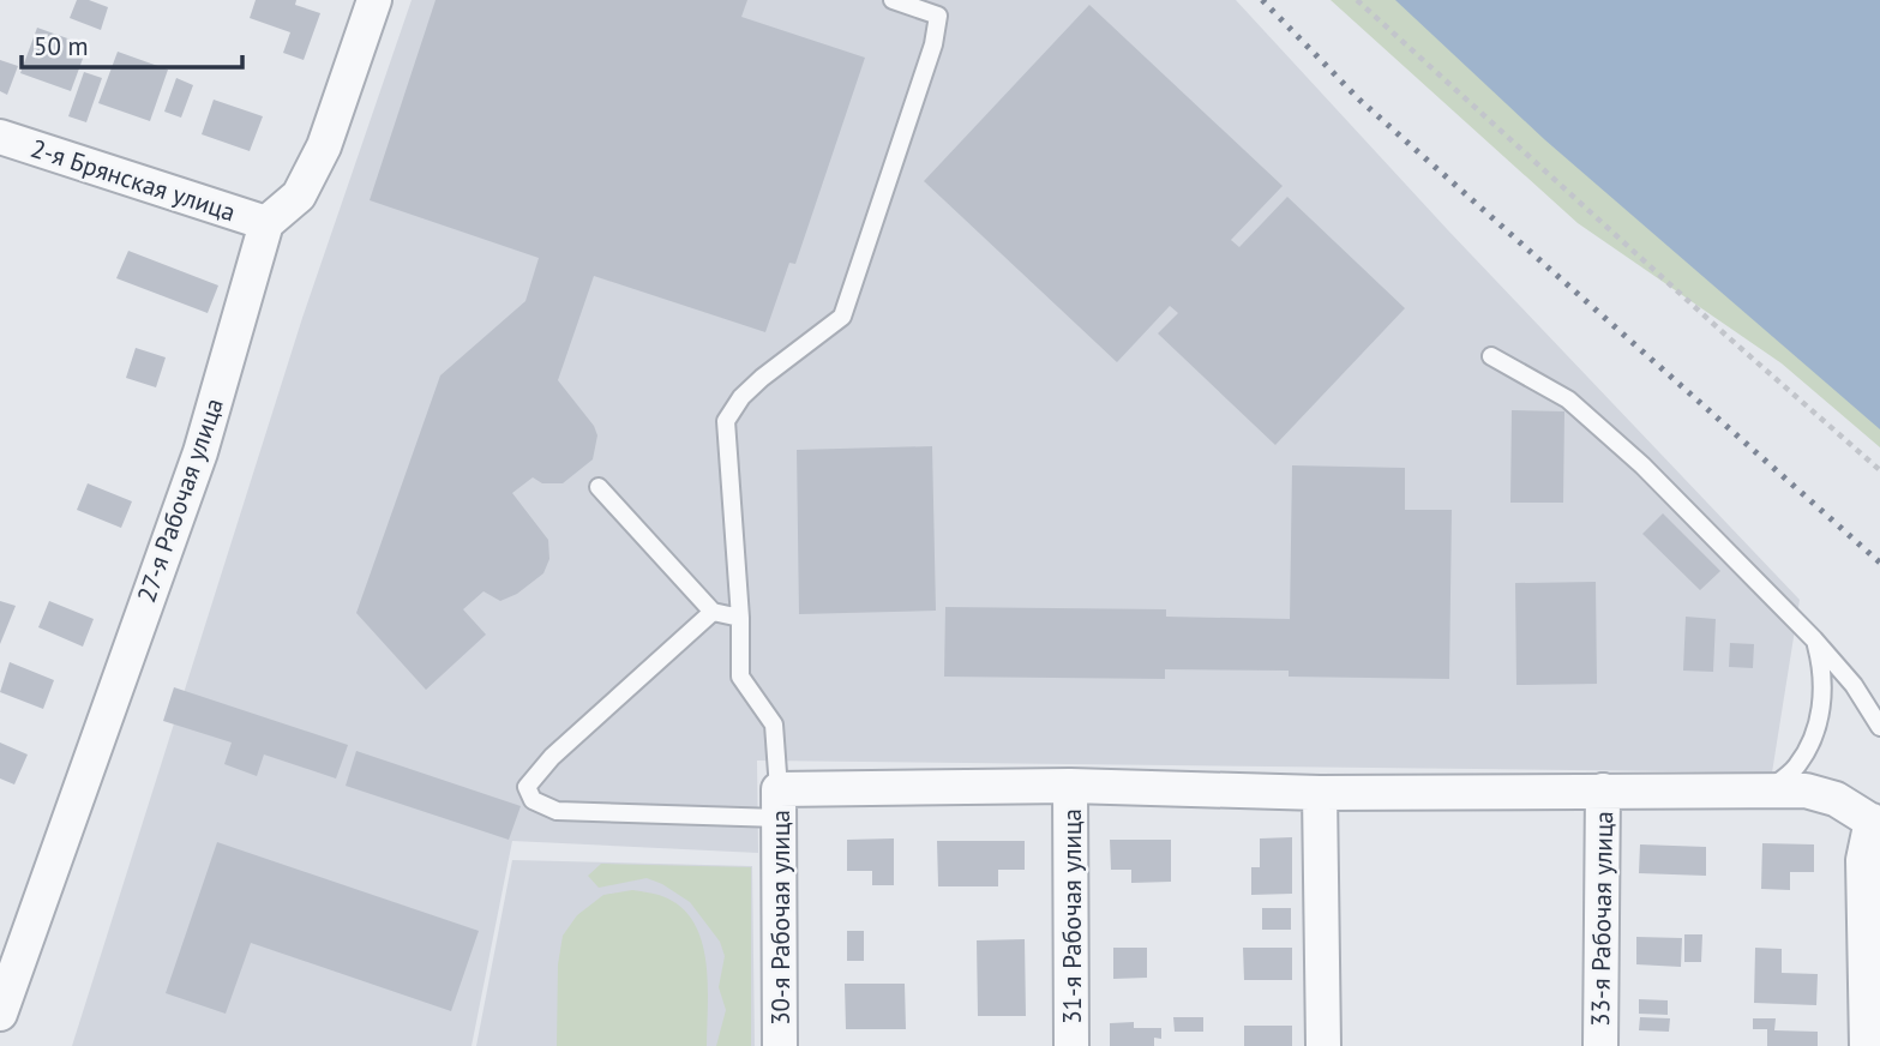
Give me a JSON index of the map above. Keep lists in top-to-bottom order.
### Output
{
  "streets": {
    "street": [
      "2-я Брянская улица",
      "27-я Рабочая улица",
      "31-я Рабочая улица",
      "30-я Рабочая улица",
      "33-я Рабочая улица"
    ]
  },
  "crossings": [
    ["2-я Брянская улица", "27-я Рабочая улица"]
  ],
  "scale_bar": "50 m"
}
